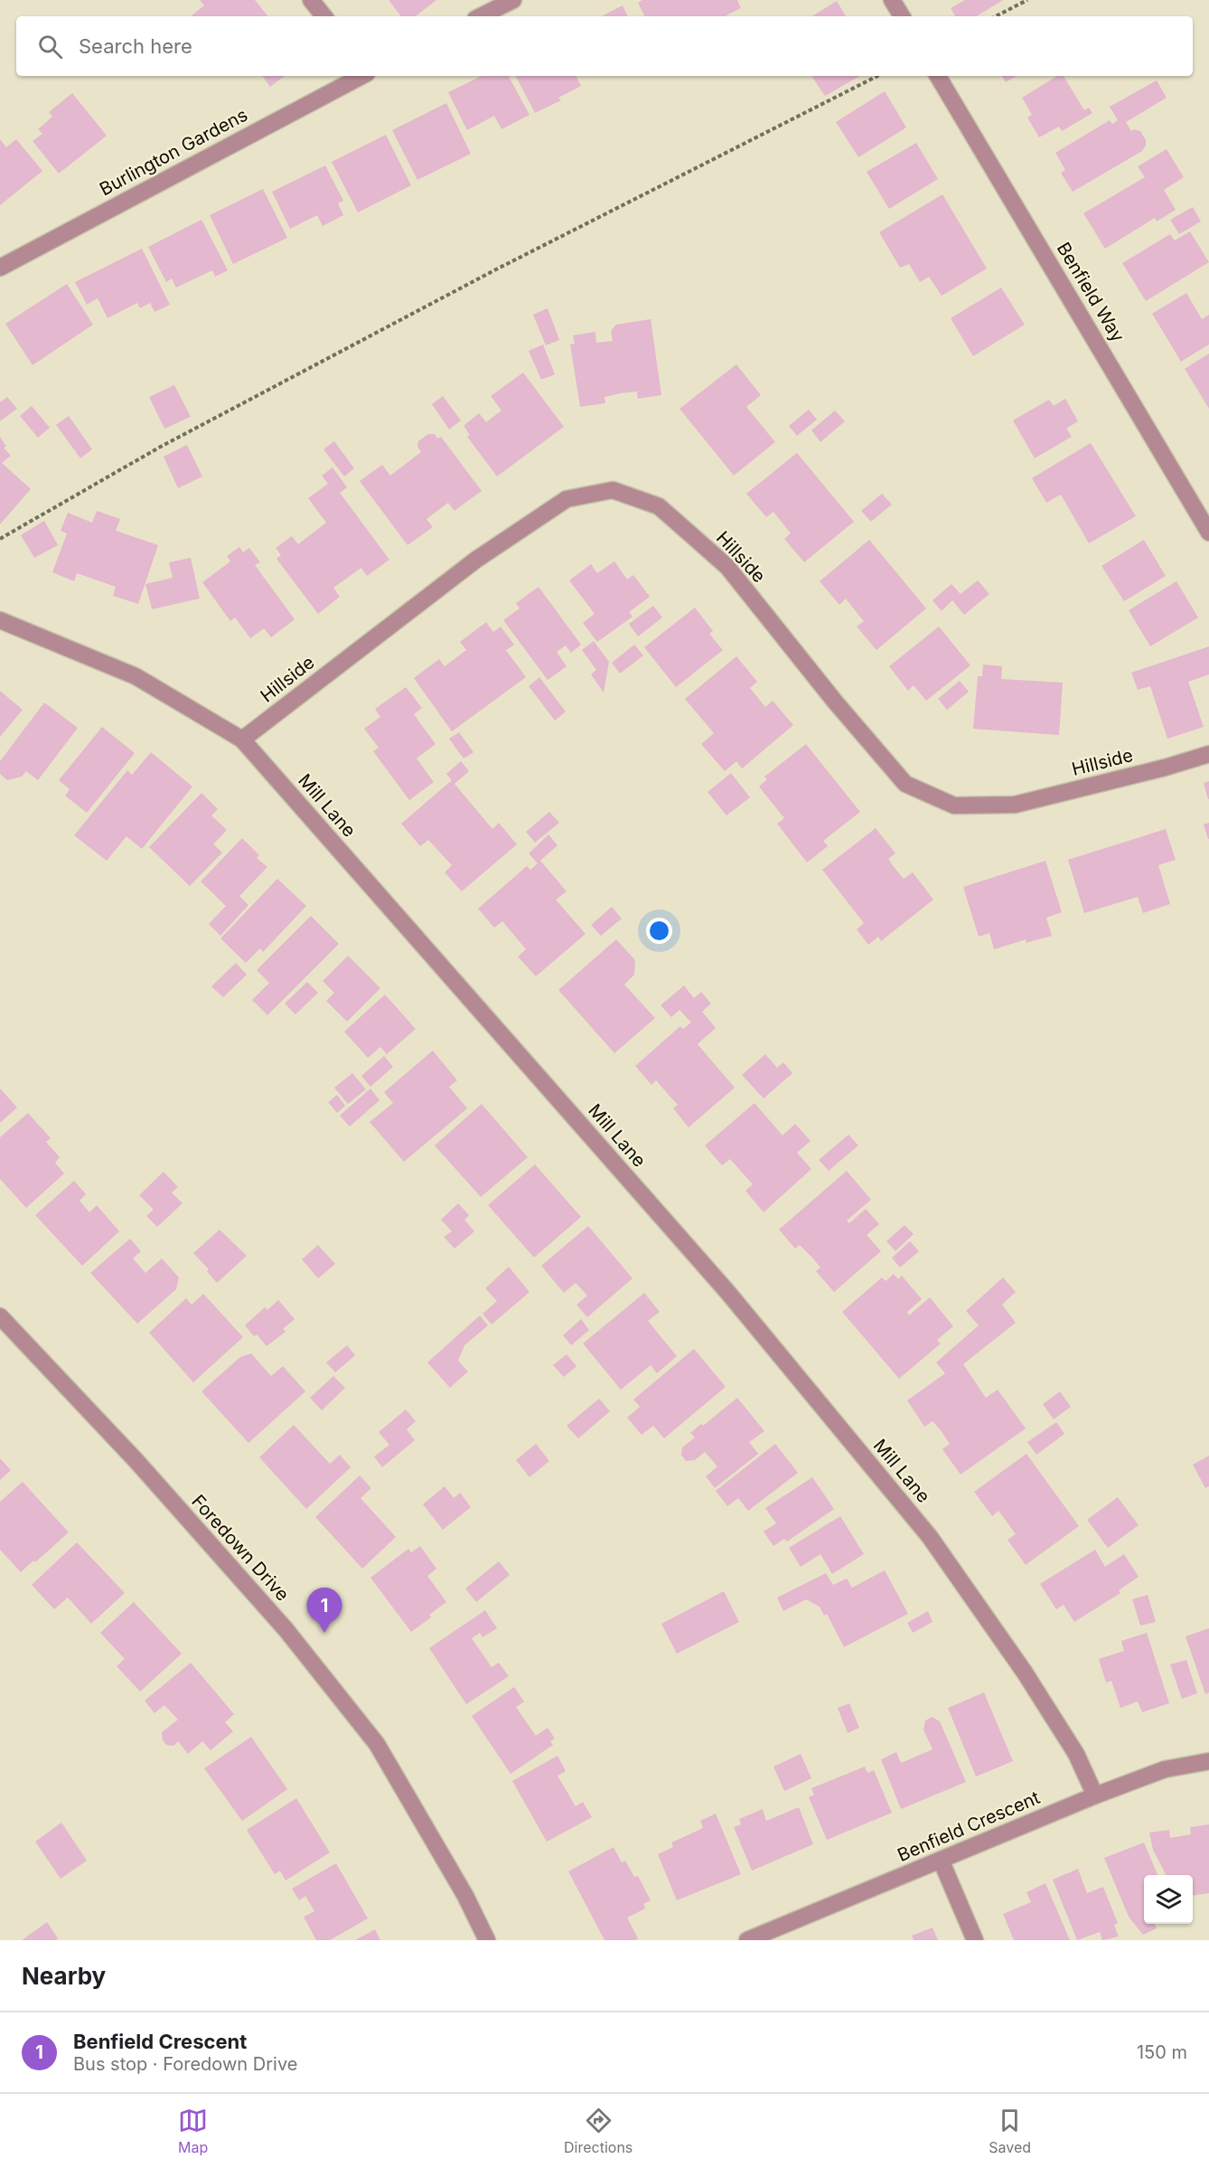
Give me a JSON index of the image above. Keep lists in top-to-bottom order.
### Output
{
  "streets": {
    "street": [
      "Burlington Gardens",
      "Benfield Way",
      "Hillside",
      "Mill Lane",
      "Foredown Drive",
      "Benfield Crescent"
    ]
  },
  "crossings": [
    ["Hillside", "Mill Lane"],
    ["Mill Lane", "Benfield Crescent"]
  ],
  "page": {
    "search": "Search here",
    "pins": "1",
    "heading": "Nearby",
    "list": [
      {
        "mark": "1",
        "name": "Benfield Crescent",
        "note": "Bus stop · Foredown Drive",
        "value": "150 m"
      }
    ],
    "nav": ["Map", "Directions", "Saved"]
  }
}
